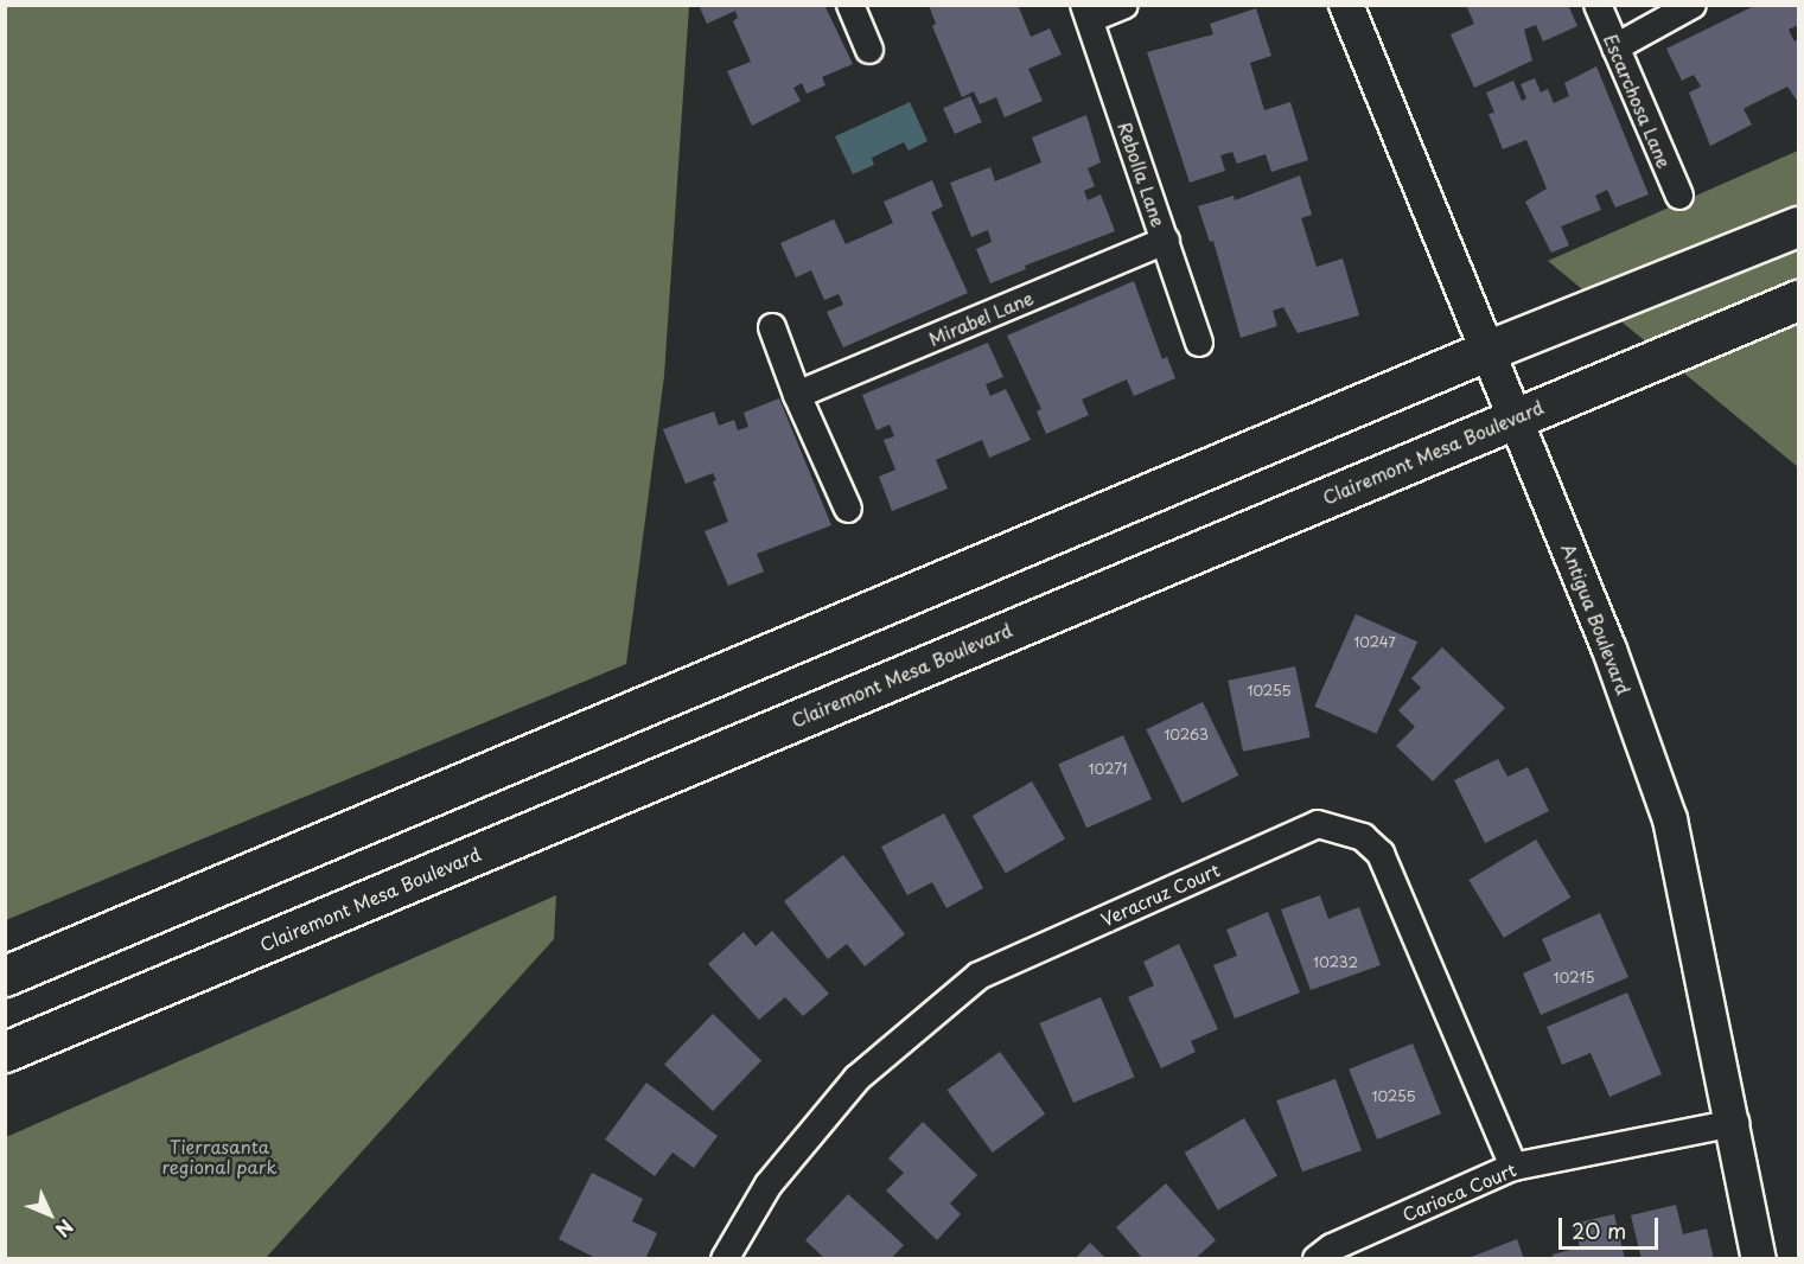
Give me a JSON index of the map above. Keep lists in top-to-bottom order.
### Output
{
  "streets": {
    "main road": ["Clairemont Mesa Boulevard"],
    "street": [
      "Escarchosa Lane",
      "Rebolla Lane",
      "Mirabel Lane",
      "Antigua Boulevard",
      "Veracruz Court",
      "Carioca Court"
    ]
  },
  "crossings": [
    ["Rebolla Lane", "Mirabel Lane"],
    ["Clairemont Mesa Boulevard", "Antigua Boulevard"],
    ["Antigua Boulevard", "Carioca Court"],
    ["Veracruz Court", "Carioca Court"]
  ],
  "parks": ["Tierrasanta regional park"],
  "house_numbers": [
    "10247",
    "10255",
    "10263",
    "10271",
    "10232",
    "10215",
    "10255"
  ],
  "scale_bar": "20 m",
  "north": "bottom right"
}
